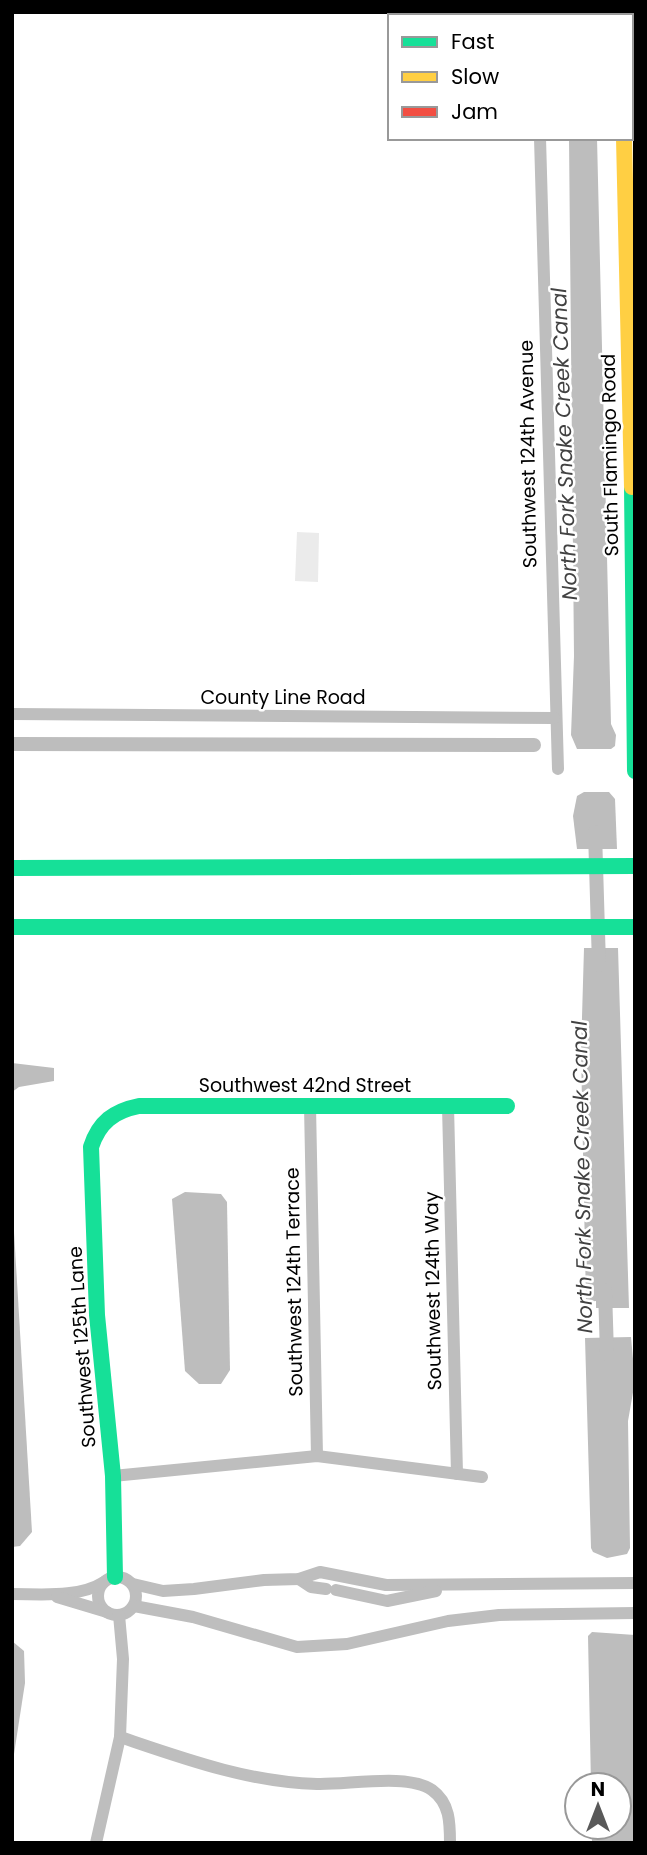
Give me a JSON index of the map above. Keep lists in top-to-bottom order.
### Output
{
  "streets": {
    "main road": ["South Flamingo Road", "Southwest 42nd Street", "Southwest 125th Lane"],
    "street": [
      "Southwest 124th Avenue",
      "County Line Road",
      "Southwest 124th Terrace",
      "Southwest 124th Way"
    ]
  },
  "crossings": [
    ["Southwest 124th Avenue", "County Line Road"],
    ["Southwest 42nd Street", "Southwest 124th Terrace"],
    ["Southwest 42nd Street", "Southwest 124th Way"],
    ["Southwest 42nd Street", "Southwest 125th Lane"]
  ],
  "water": ["North Fork Snake Creek Canal"],
  "legend": ["Fast", "Slow", "Jam"],
  "north": "top"
}
